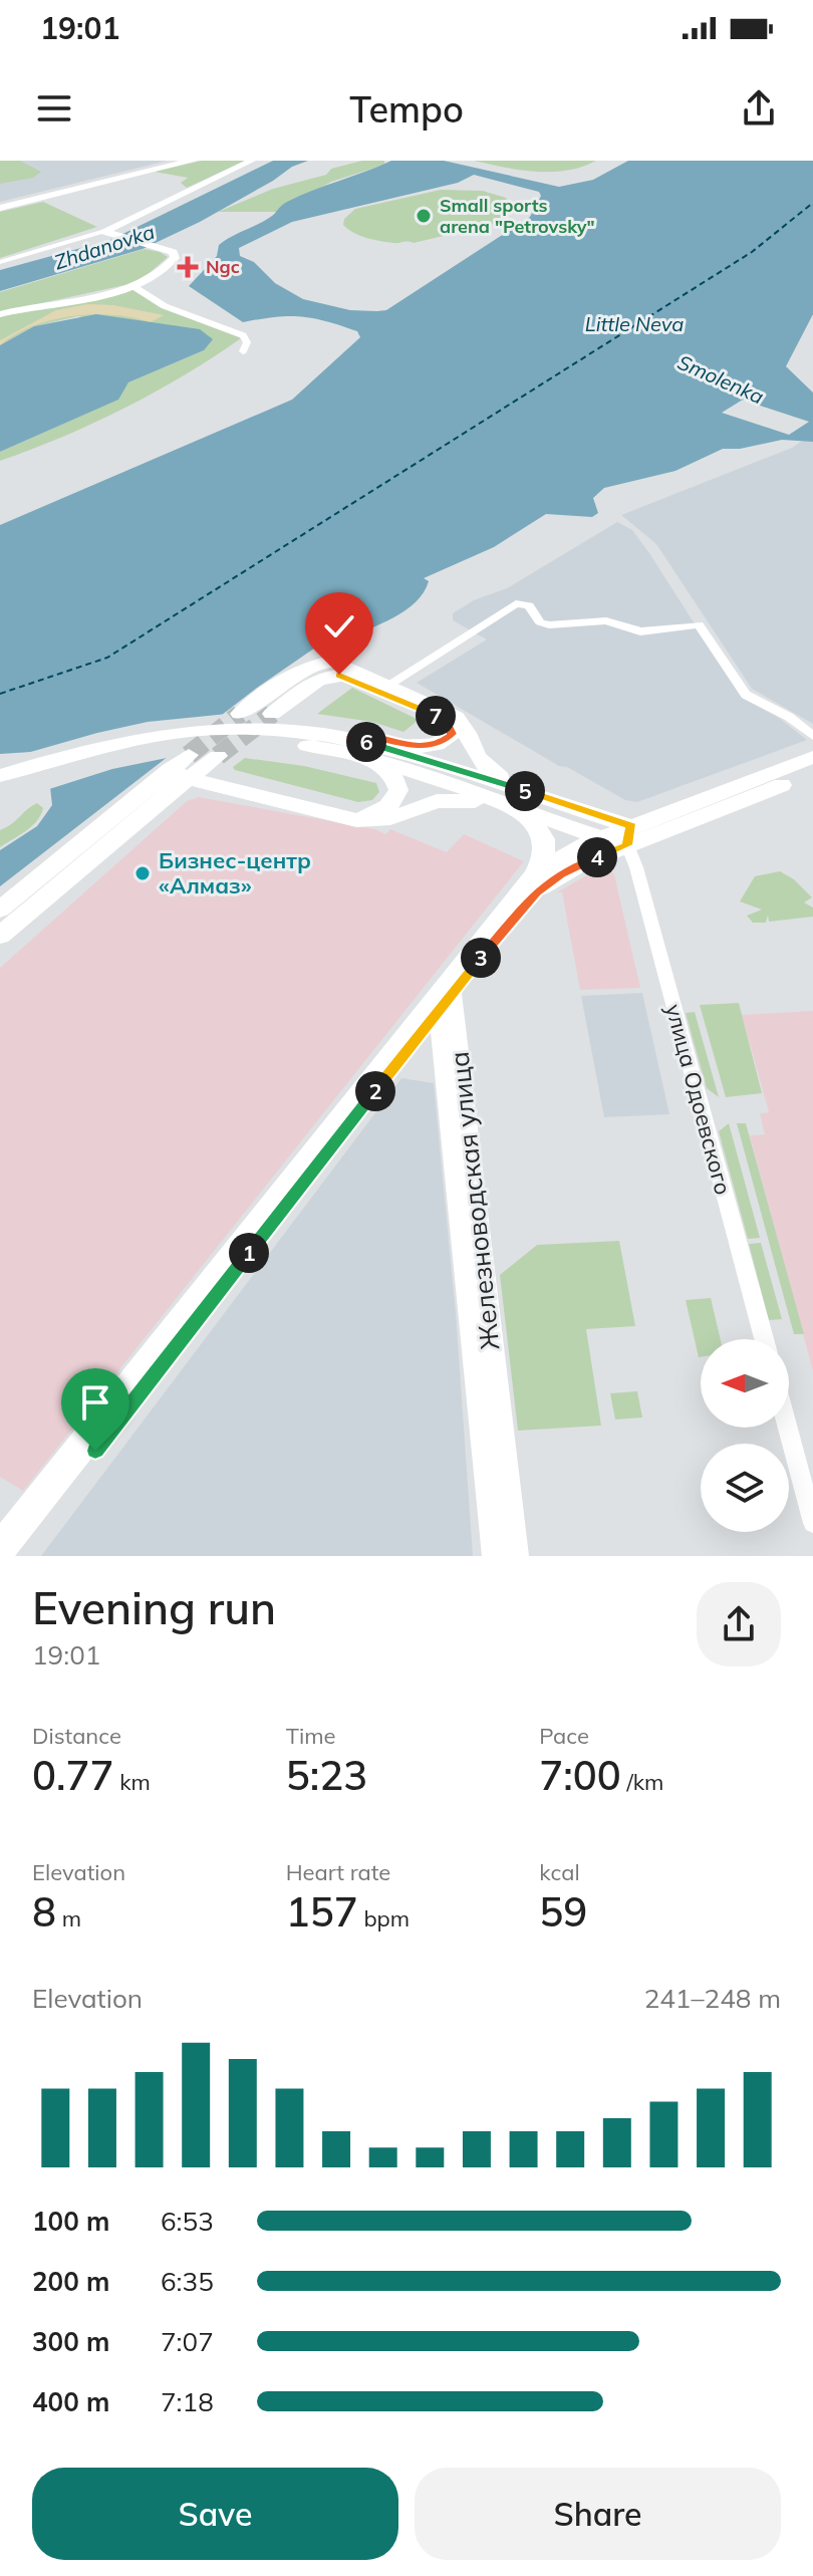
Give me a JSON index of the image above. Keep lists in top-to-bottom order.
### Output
{
  "streets": {
    "street": ["улица Одоевского", "Железноводская улица"]
  },
  "water": ["Zhdanovka", "Little Neva", "Smolenka"],
  "places": {
    "other": ["Small sports arena \"Petrovsky\"", "Бизнес-центр «Алмаз»"],
    "health": ["Ngc"]
  },
  "north": "left",
  "page": {
    "status": "19:01",
    "header": "Tempo",
    "pins": [
      "7",
      "6",
      "5",
      "4",
      "3",
      "2",
      "1"
    ],
    "heading": ["Evening run", "19:01"],
    "stats": [
      ["Distance", "0.77 km"],
      ["Time", "5:23"],
      ["Pace", "7:00 /km"],
      ["Elevation", "8 m"],
      ["Heart rate", "157 bpm"],
      ["kcal", "59"]
    ],
    "chart": ["Elevation", "241–248 m"],
    "list": [
      {
        "name": "100 m",
        "note": "6:53"
      },
      {
        "name": "200 m",
        "note": "6:35"
      },
      {
        "name": "300 m",
        "note": "7:07"
      },
      {
        "name": "400 m",
        "note": "7:18"
      }
    ],
    "buttons": ["Save", "Share"]
  }
}
